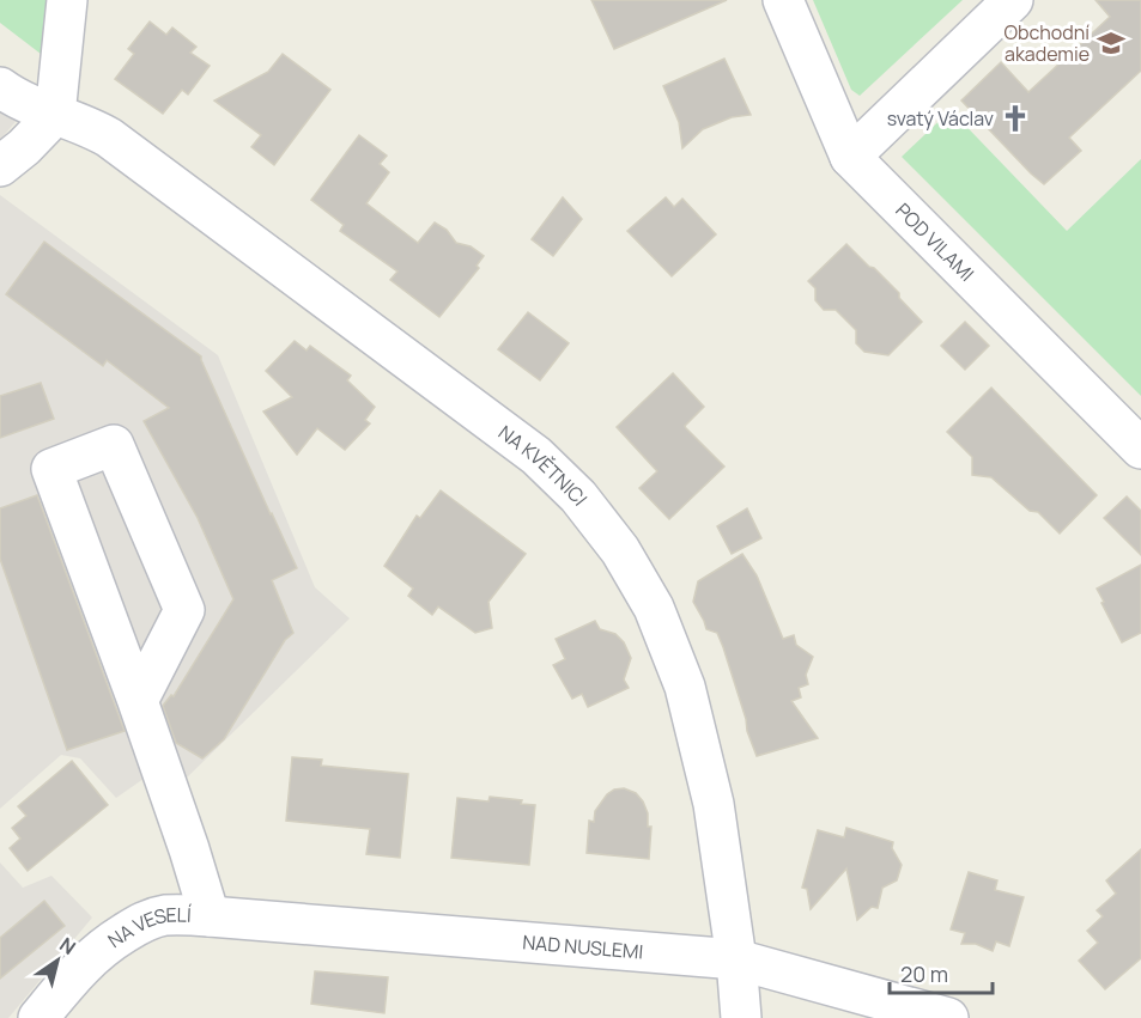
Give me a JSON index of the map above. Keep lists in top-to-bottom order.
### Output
{
  "streets": {
    "street": [
      "POD VILAMI",
      "NA KVĚTNICI",
      "NA VESELÍ",
      "NAD NUSLEMI"
    ]
  },
  "crossings": [
    ["NA KVĚTNICI", "NAD NUSLEMI"],
    ["NA VESELÍ", "NAD NUSLEMI"]
  ],
  "places": {
    "school or university": ["Obchodní akademie"],
    "church": ["svatý Václav"]
  },
  "scale_bar": "20 m",
  "north": "top right"
}
